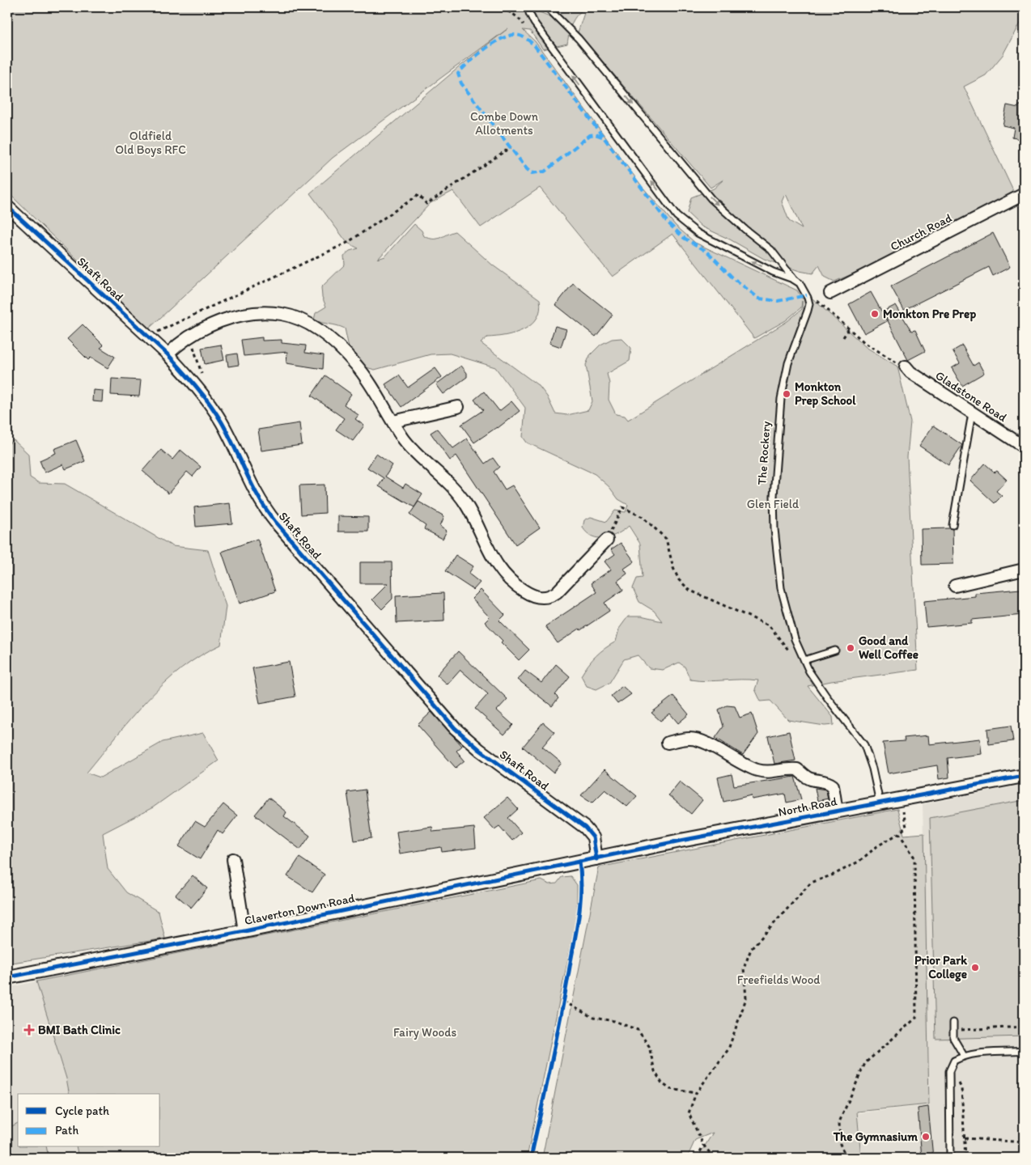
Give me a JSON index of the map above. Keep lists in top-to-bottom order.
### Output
{
  "streets": {
    "street": [
      "Church Road",
      "Shaft Road",
      "Gladstone Road",
      "North Road",
      "Claverton Down Road"
    ],
    "lane": ["The Rockery"]
  },
  "crossings": [
    ["Shaft Road", "North Road"],
    ["Shaft Road", "Claverton Down Road"],
    ["The Rockery", "North Road"],
    ["North Road", "Claverton Down Road"]
  ],
  "parks": [
    "Combe Down Allotments",
    "Oldfield Old Boys RFC",
    "Glen Field",
    "Freefields Wood",
    "Fairy Woods"
  ],
  "places": {
    "other": [
      "Monkton Pre Prep",
      "Monkton Prep School",
      "Good and Well Coffee",
      "Prior Park College",
      "The Gymnasium"
    ],
    "health": ["BMI Bath Clinic"]
  },
  "legend": ["Cycle path", "Path"]
}
